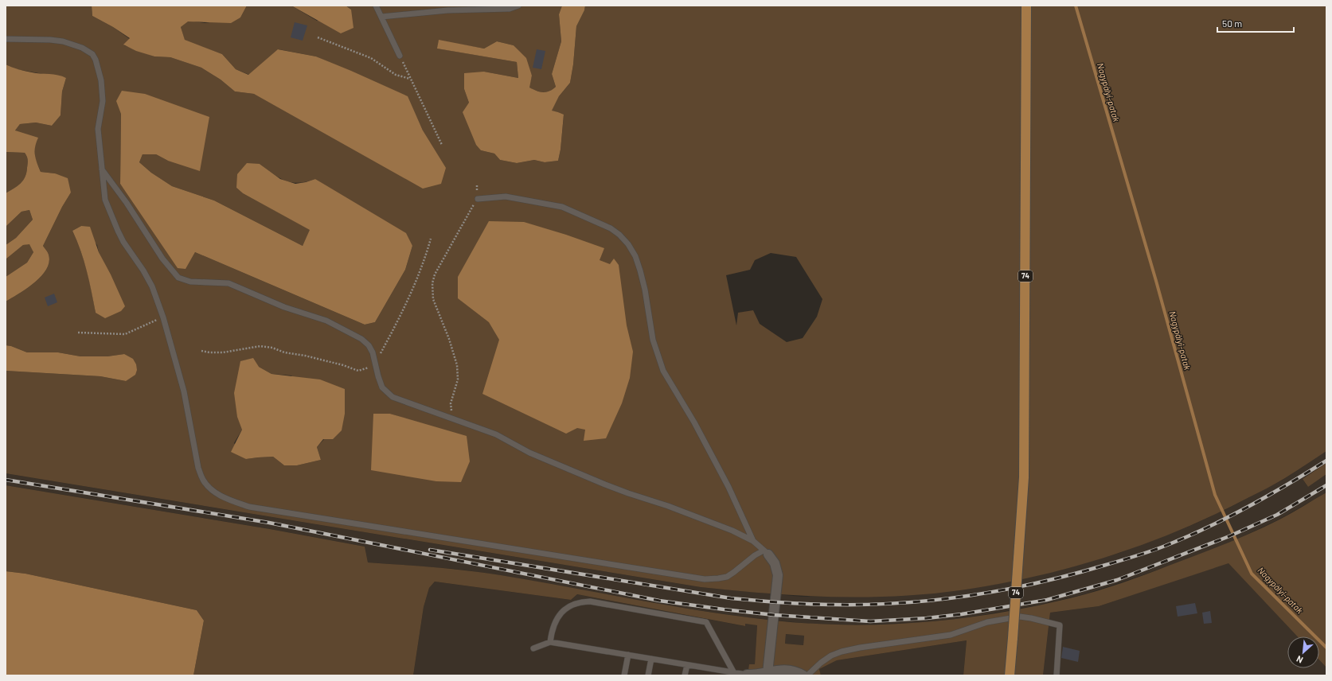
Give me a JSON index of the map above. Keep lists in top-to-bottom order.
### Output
{
  "streets": {
    "main road": ["74"]
  },
  "water": ["Nagypályi-patak"],
  "scale_bar": "50 m",
  "north": "bottom left"
}
